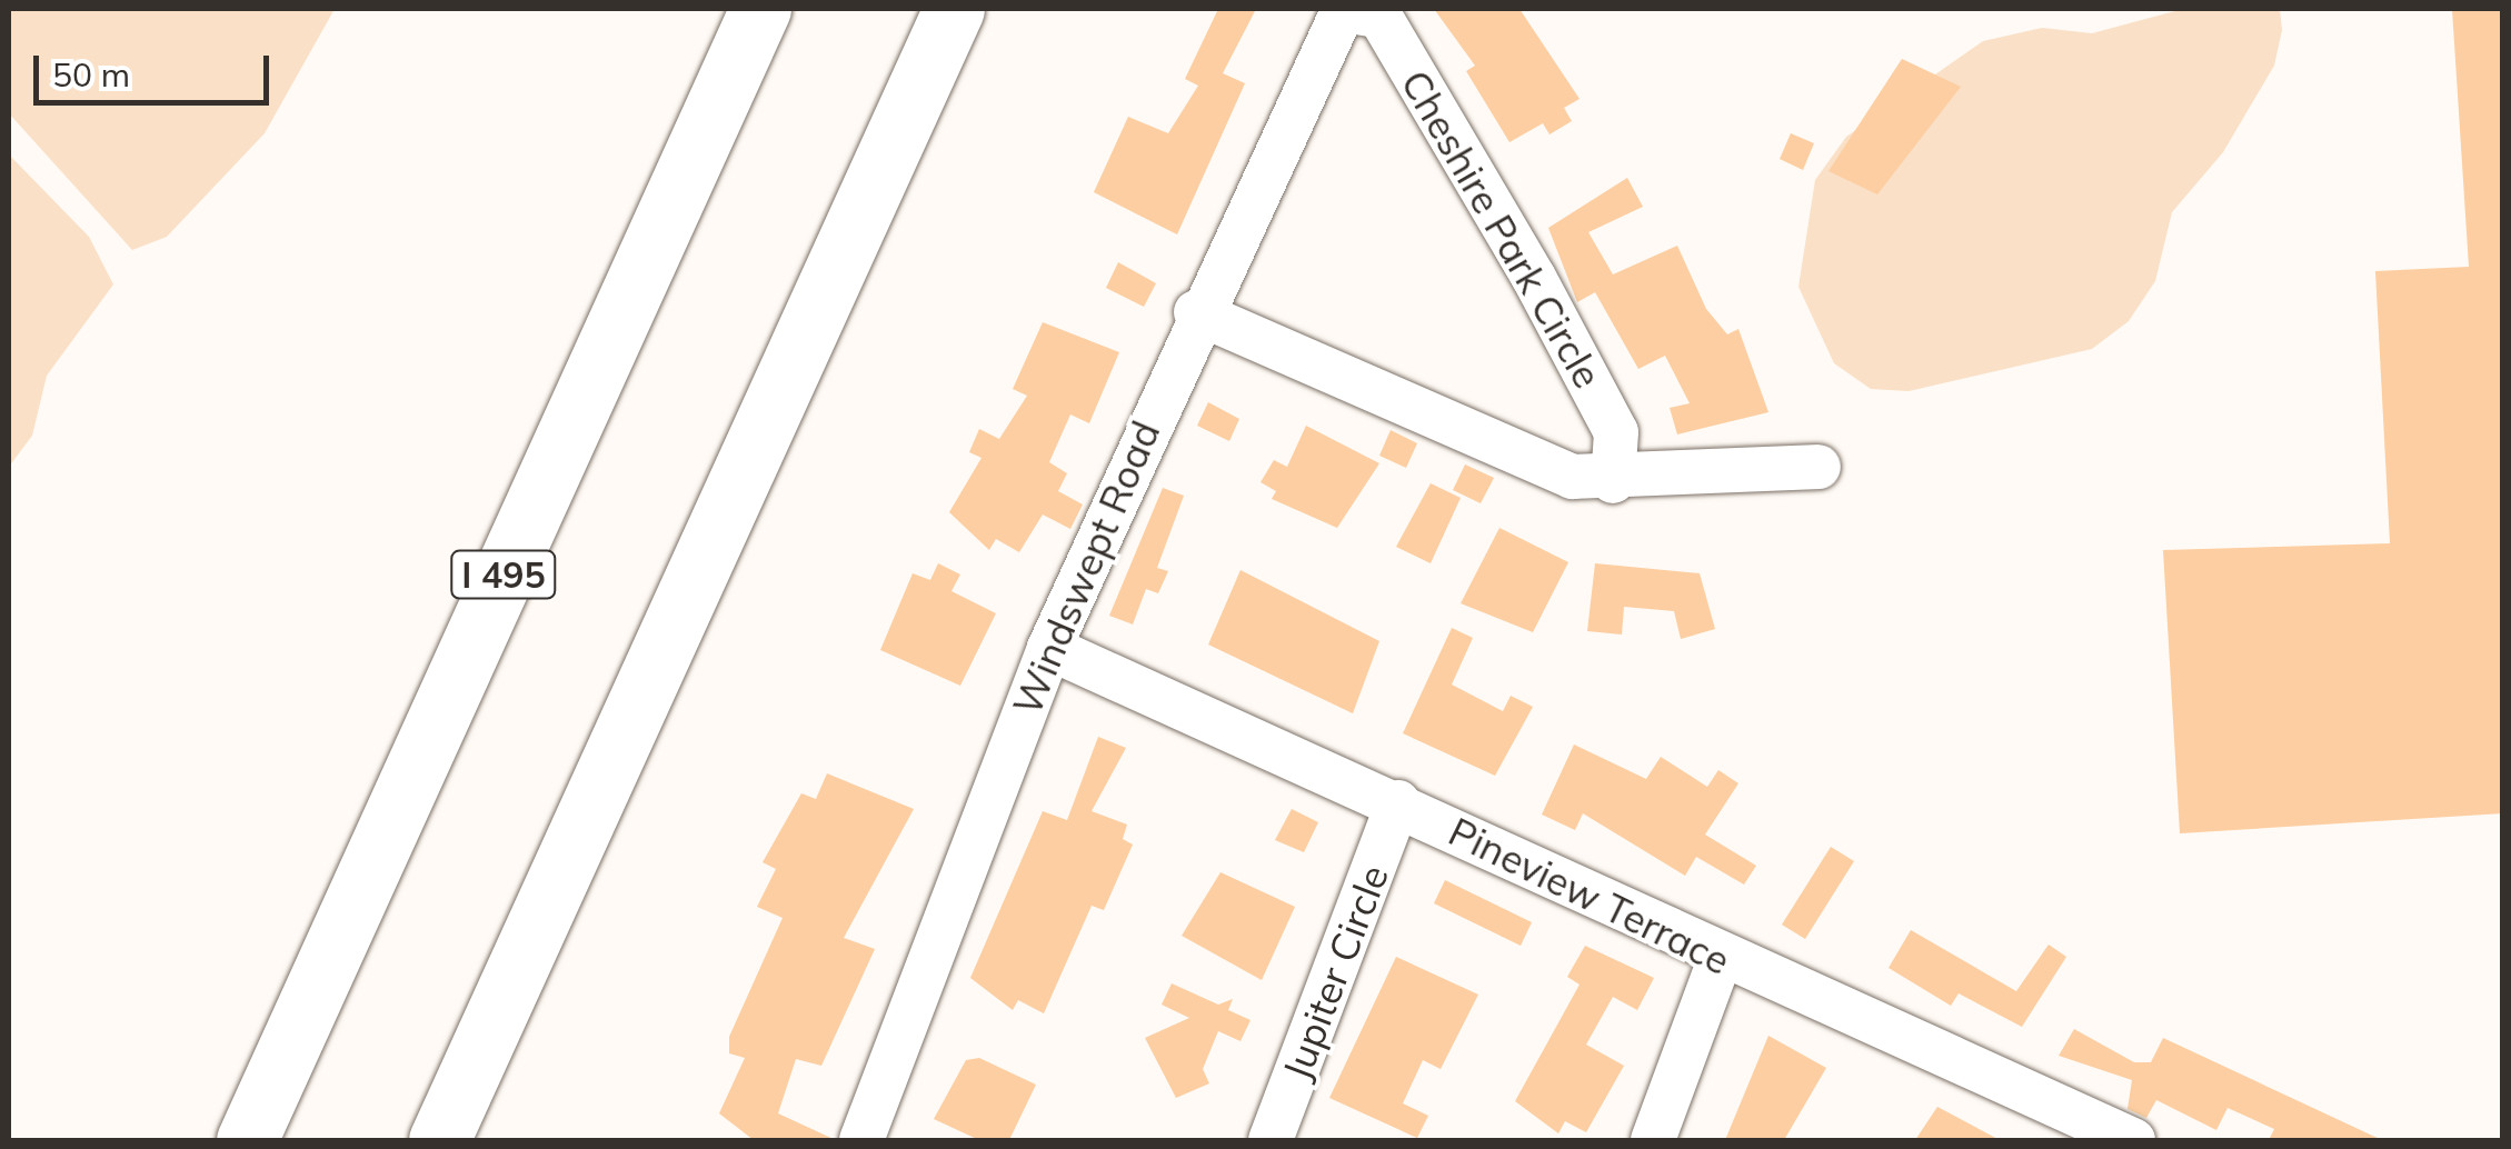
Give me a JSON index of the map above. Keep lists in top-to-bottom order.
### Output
{
  "streets": {
    "highway": ["I 495"],
    "street": [
      "Cheshire Park Circle",
      "Windswept Road",
      "Pineview Terrace",
      "Jupiter Circle"
    ]
  },
  "crossings": [
    ["Cheshire Park Circle", "Windswept Road"],
    ["Windswept Road", "Pineview Terrace"],
    ["Pineview Terrace", "Jupiter Circle"]
  ],
  "scale_bar": "50 m"
}
